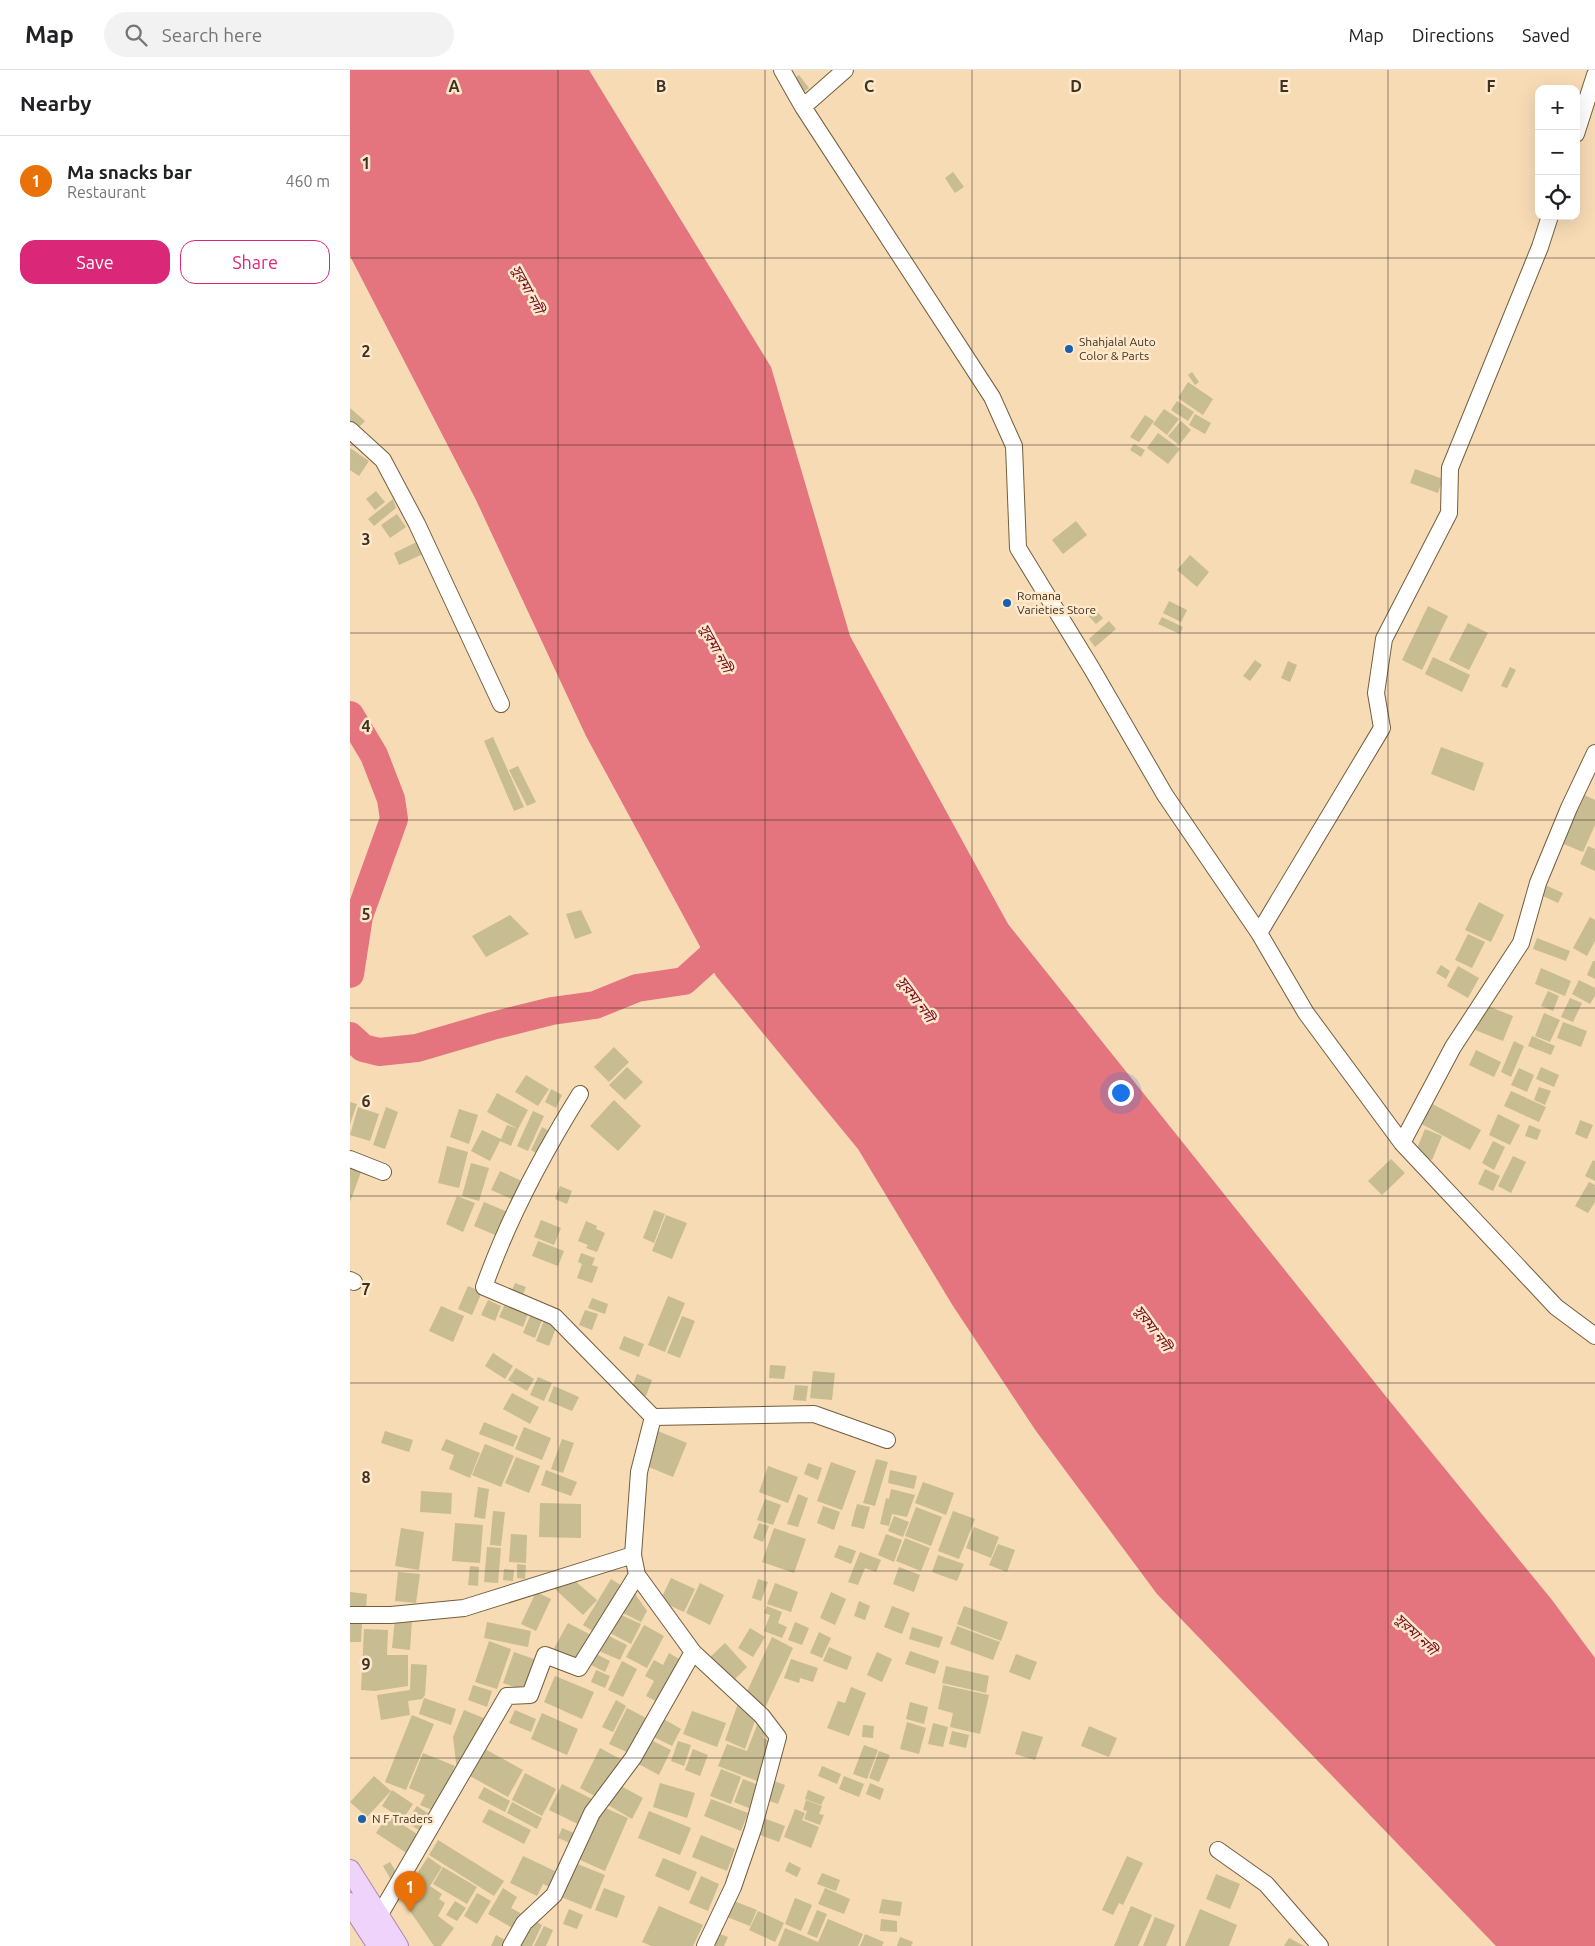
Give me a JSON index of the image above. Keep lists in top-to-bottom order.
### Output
{
  "water": ["সুরমা নদী"],
  "places": ["Shahjalal Auto Color & Parts", "Romana Varieties Store", "N F Traders"],
  "page": {
    "header": "Map",
    "search": "Search here",
    "nav": ["Map", "Directions", "Saved"],
    "heading": "Nearby",
    "map_buttons": ["+", "−"],
    "list": [
      {
        "mark": "1",
        "name": "Ma snacks bar",
        "note": "Restaurant",
        "value": "460 m"
      }
    ],
    "buttons": ["Save", "Share"],
    "pins": "1"
  },
  "grid": {
    "columns": [
      "A",
      "B",
      "C",
      "D",
      "E",
      "F"
    ],
    "rows": [
      "1",
      "2",
      "3",
      "4",
      "5",
      "6",
      "7",
      "8",
      "9"
    ]
  }
}
